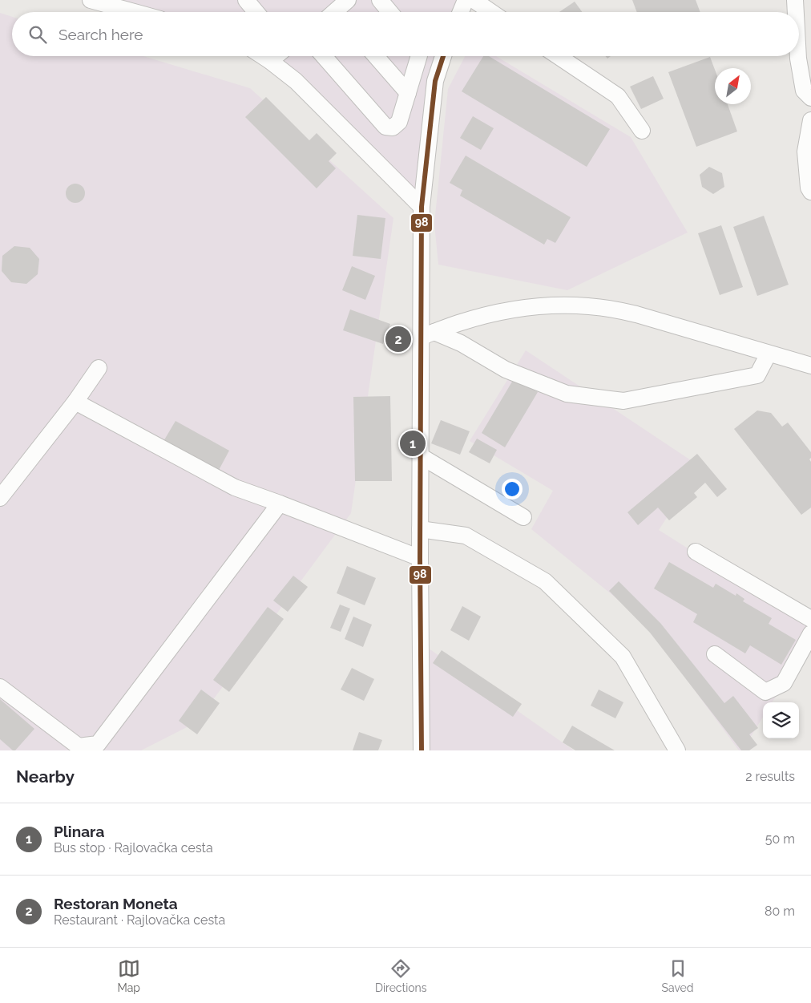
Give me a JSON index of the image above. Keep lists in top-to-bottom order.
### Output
{
  "lines": ["transit line 98"],
  "north": "top right",
  "page": {
    "search": "Search here",
    "pins": ["2", "1"],
    "heading": ["Nearby", "2 results"],
    "list": [
      {
        "mark": "1",
        "name": "Plinara",
        "note": "Bus stop · Rajlovačka cesta",
        "value": "50 m"
      },
      {
        "mark": "2",
        "name": "Restoran Moneta",
        "note": "Restaurant · Rajlovačka cesta",
        "value": "80 m"
      }
    ],
    "nav": ["Map", "Directions", "Saved"]
  }
}
